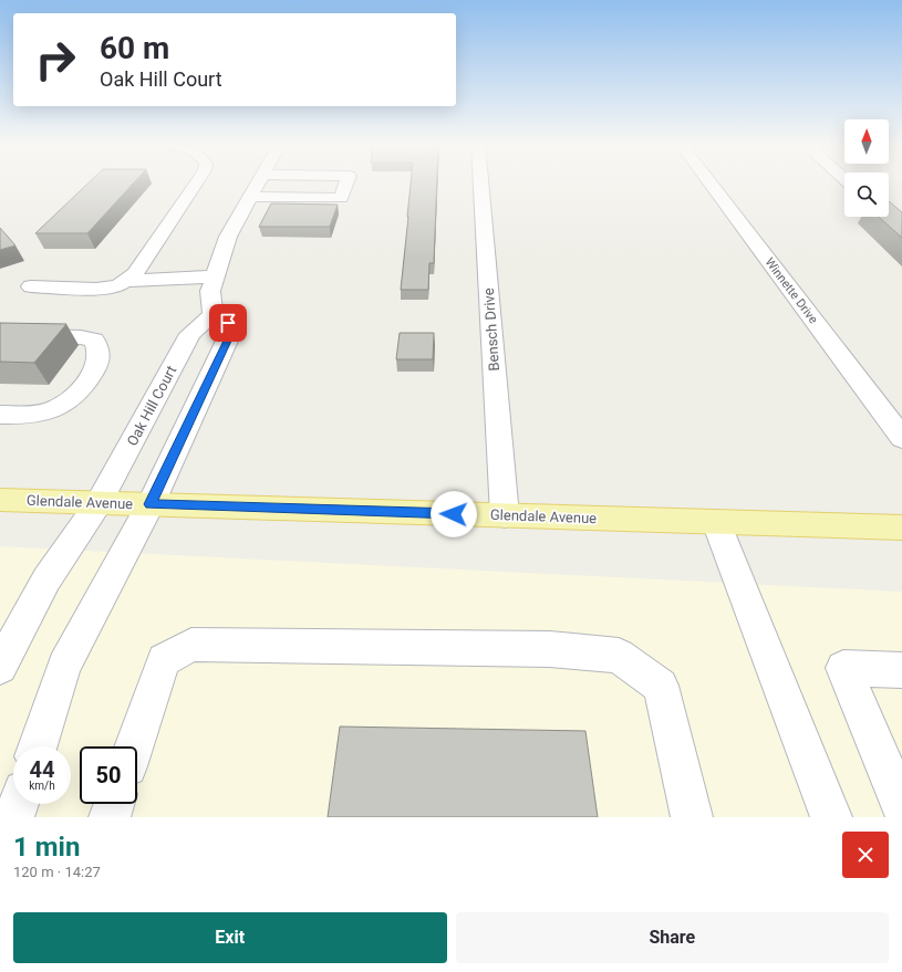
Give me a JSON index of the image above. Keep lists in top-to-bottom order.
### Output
{
  "streets": {
    "main road": ["Glendale Avenue"],
    "street": ["Winnette Drive", "Bensch Drive", "Oak Hill Court"]
  },
  "crossings": [
    ["Bensch Drive", "Glendale Avenue"],
    ["Oak Hill Court", "Glendale Avenue"]
  ],
  "north": "top",
  "page": {
    "turn": ["60 m", "Oak Hill Court"],
    "speed": "44 km/h",
    "limit": "50",
    "heading": ["1 min", "120 m · 14:27"],
    "buttons": ["Exit", "Share"]
  }
}
